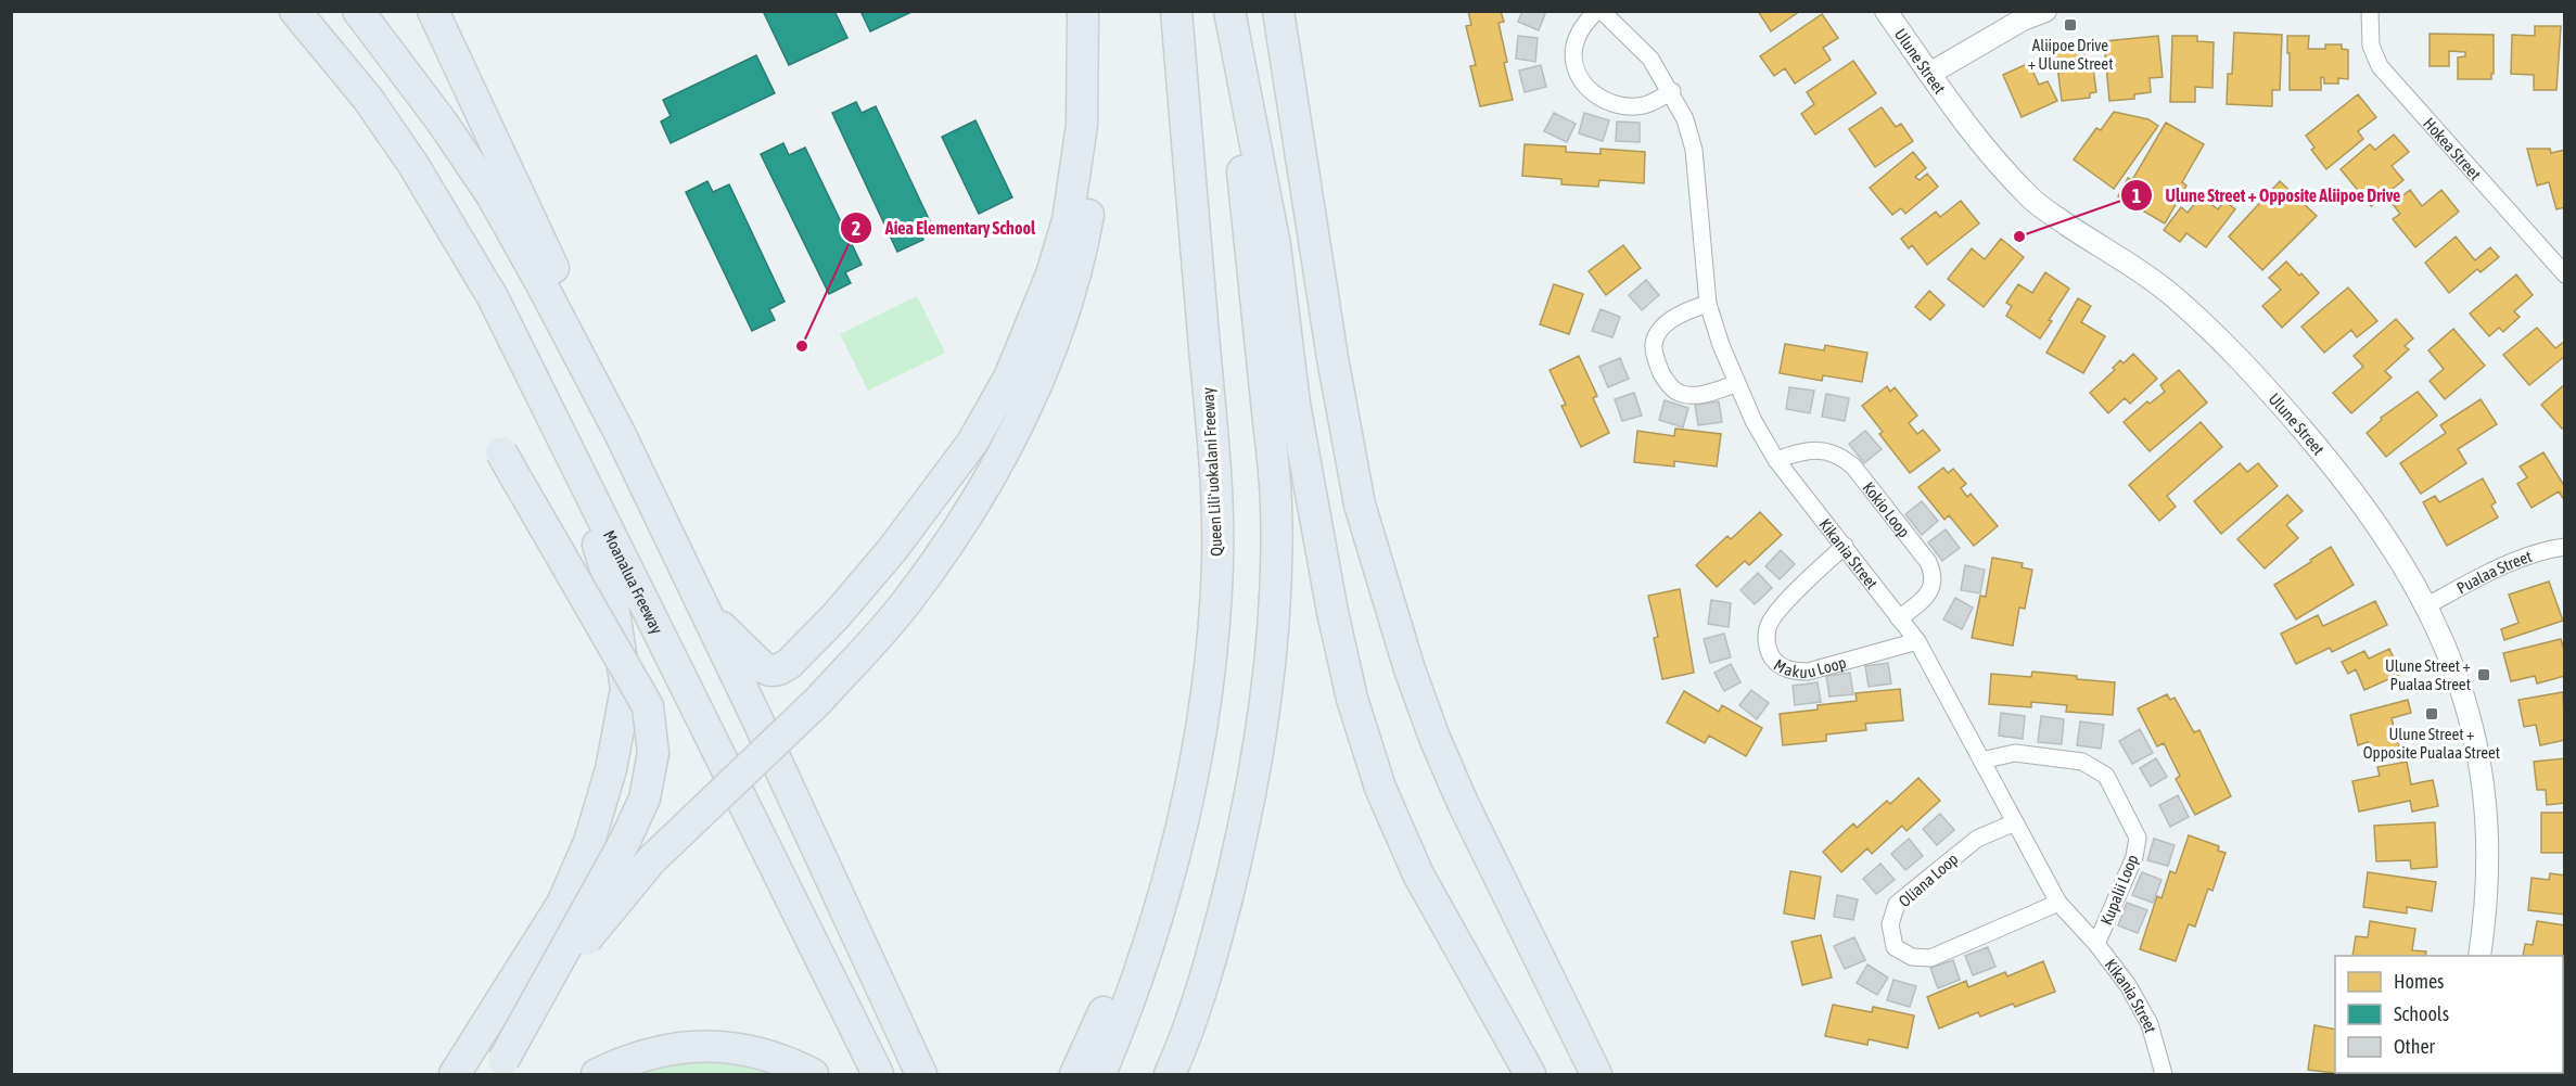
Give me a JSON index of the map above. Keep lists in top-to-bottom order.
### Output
{
  "streets": {
    "highway": ["Queen Liliʻuokalani Freeway", "Moanalua Freeway"],
    "street": [
      "Ulune Street",
      "Hokea Street",
      "Kokio Loop",
      "Kikania Street",
      "Pualaa Street",
      "Makuu Loop",
      "Oliana Loop",
      "Kupalii Loop"
    ]
  },
  "crossings": [
    ["Ulune Street", "Pualaa Street"],
    ["Kokio Loop", "Kikania Street"],
    ["Kikania Street", "Makuu Loop"],
    ["Kikania Street", "Oliana Loop"],
    ["Kikania Street", "Kupalii Loop"]
  ],
  "places": {
    "transit": ["Aliipoe Drive + Ulune Street", "Ulune Street + Pualaa Street", "Ulune Street + Opposite Pualaa Street"],
    "other": ["Ulune Street + Opposite Aliipoe Drive", "Aiea Elementary School"]
  },
  "legend": ["Homes", "Schools", "Other"]
}
